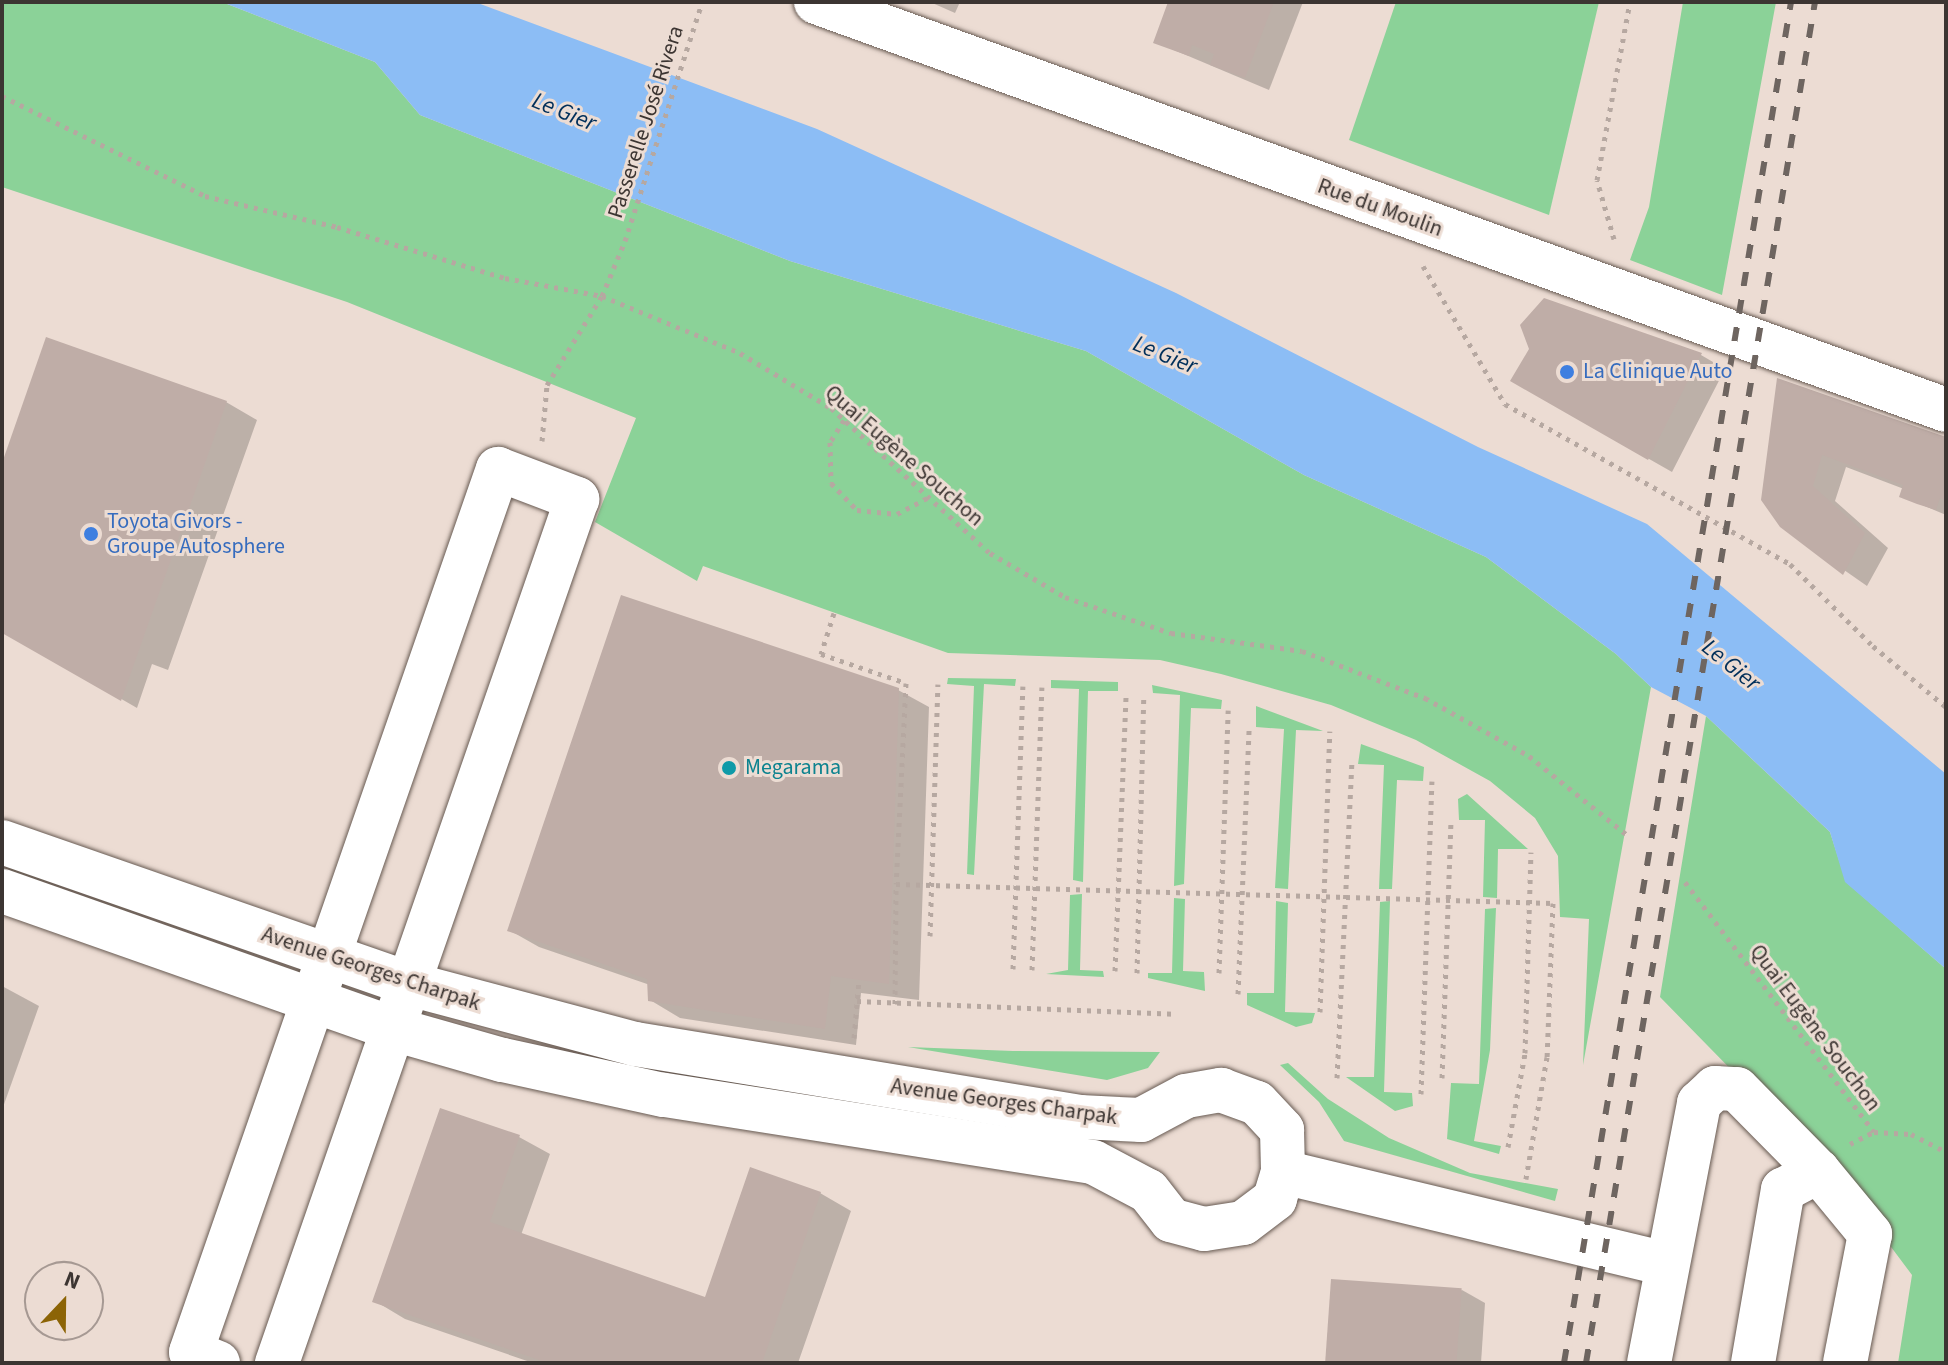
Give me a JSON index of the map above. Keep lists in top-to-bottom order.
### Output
{
  "streets": {
    "street": ["Rue du Moulin", "Avenue Georges Charpak"],
    "path": ["Passerelle José Rivera", "Quai Eugène Souchon"]
  },
  "crossings": [
    ["Passerelle José Rivera", "Quai Eugène Souchon"]
  ],
  "water": ["Le Gier"],
  "places": ["La Clinique Auto", "Toyota Givors - Groupe Autosphere", "Megarama"],
  "north": "top"
}
